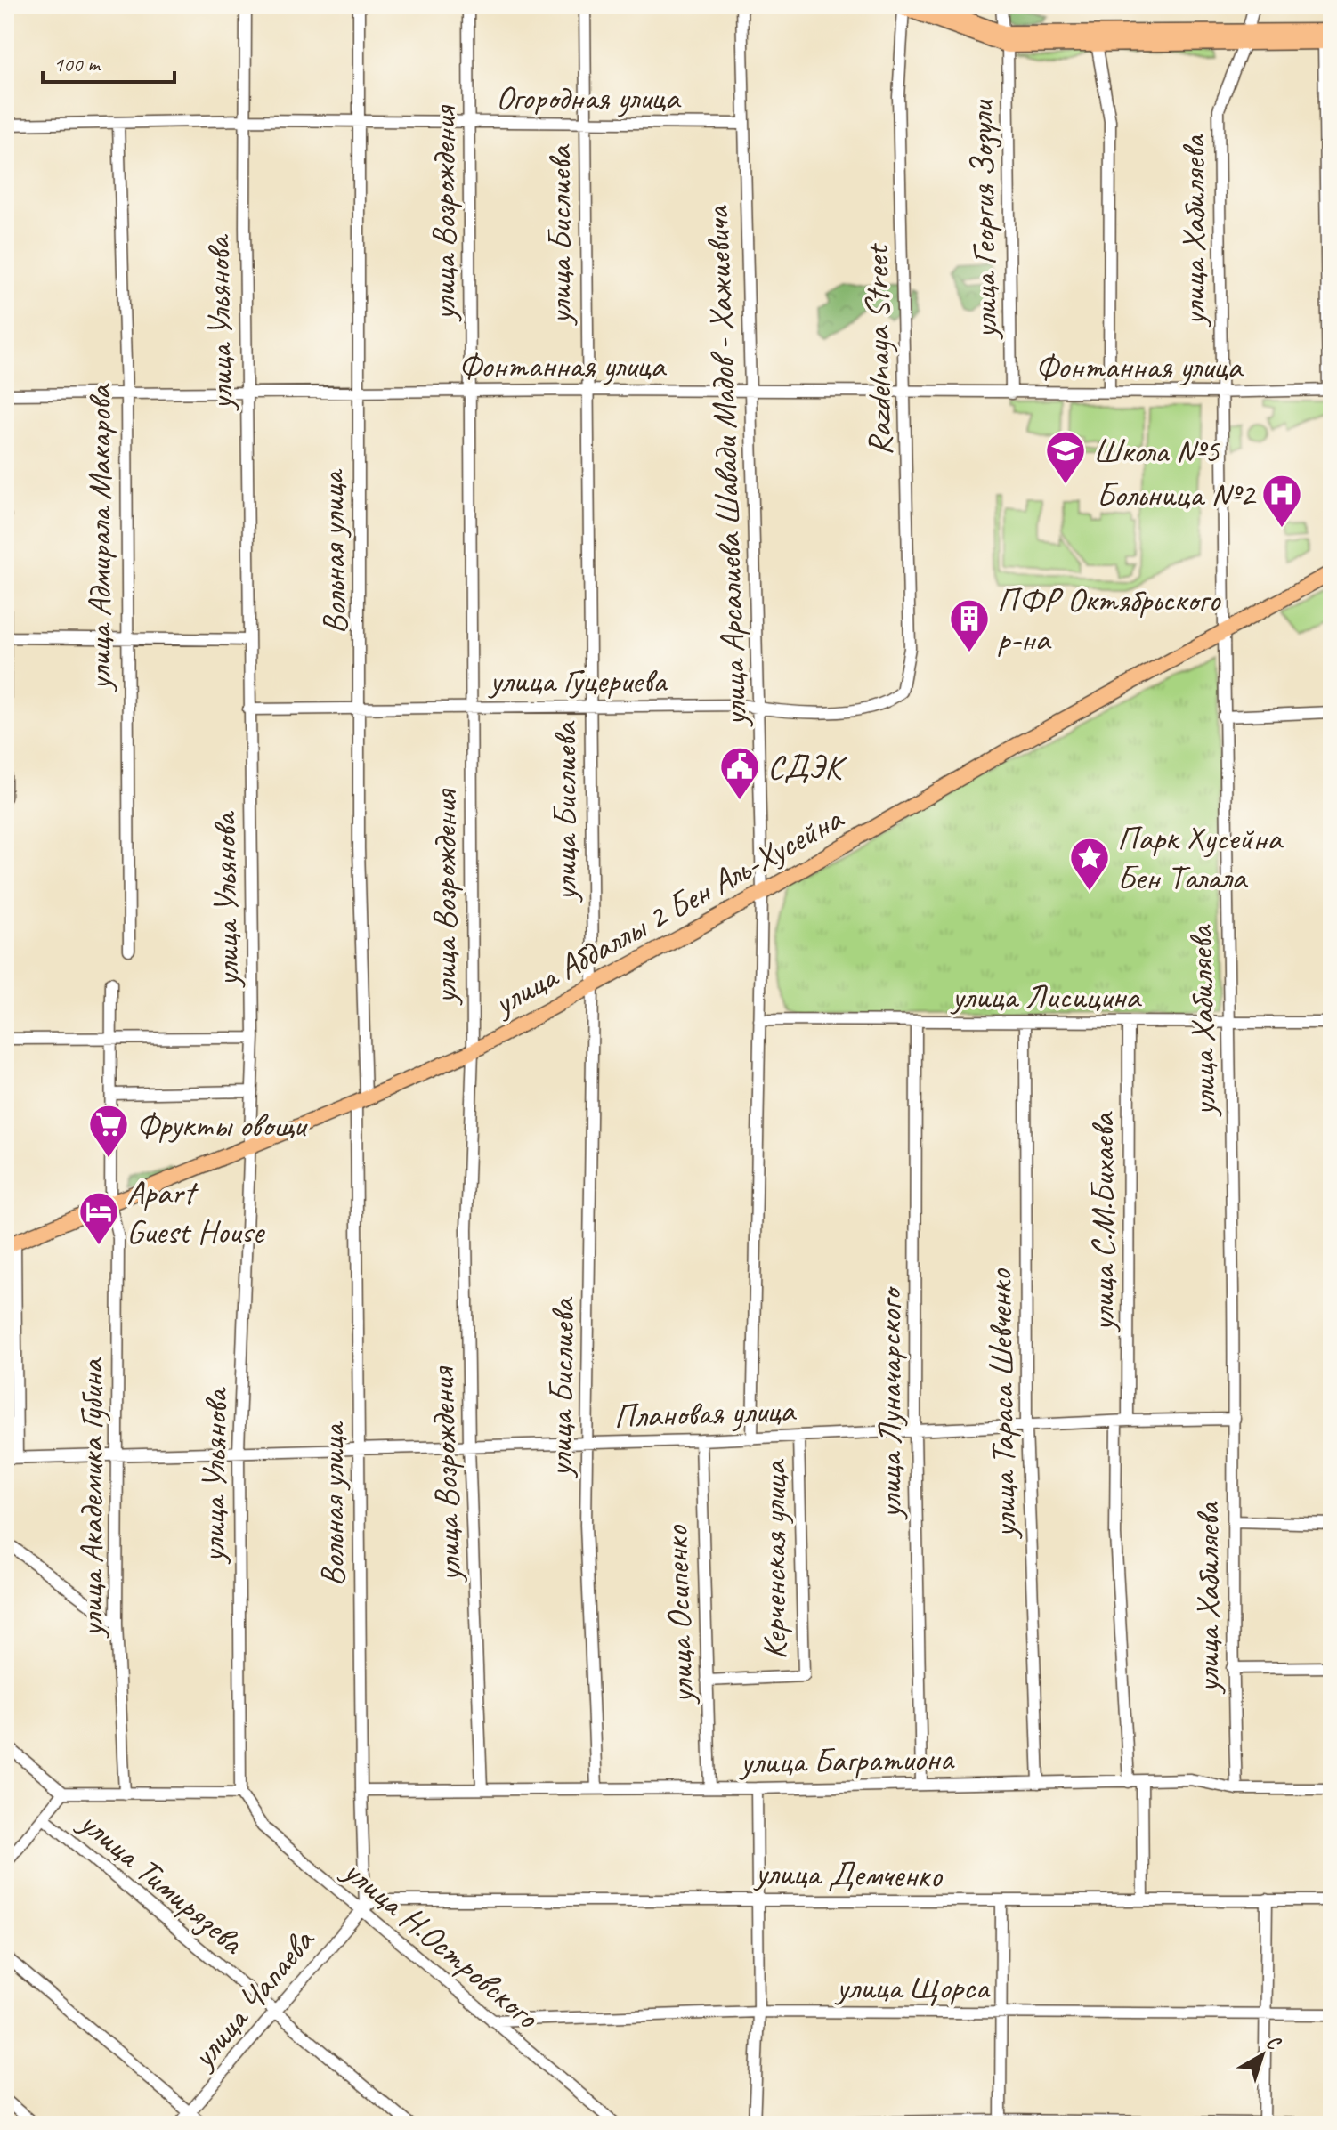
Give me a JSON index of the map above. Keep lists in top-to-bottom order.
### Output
{
  "streets": {
    "main road": ["улица Абдаллы 2 Бен Аль-Хусейна"],
    "street": [
      "Огородная улица",
      "улица Возрождения",
      "улица Георгия Зозули",
      "улица Хабиляева",
      "улица Бислиева",
      "улица Ульянова",
      "Razdelnaya Street",
      "Фонтанная улица",
      "улица Арсалиева Шавади Мадов - Хажиевича",
      "улица Адмирала Макарова",
      "Вольная улица",
      "улица Гуцериева",
      "улица Лисицина",
      "улица С.М.Бихаева",
      "улица Луначарского",
      "улица Тараса Шевченко",
      "Плановая улица",
      "улица Академика Губина",
      "Керченская улица",
      "улица Осипенко",
      "улица Багратиона",
      "улица Демченко",
      "улица Тимирязева",
      "улица Н.Островского",
      "улица Щорса",
      "улица Чапаева"
    ]
  },
  "crossings": [
    ["Огородная улица", "улица Возрождения"],
    ["Огородная улица", "улица Бислиева"],
    ["Огородная улица", "улица Ульянова"],
    ["Огородная улица", "улица Арсалиева Шавади Мадов - Хажиевича"],
    ["Огородная улица", "улица Адмирала Макарова"],
    ["Огородная улица", "Вольная улица"],
    ["улица Возрождения", "Фонтанная улица"],
    ["улица Возрождения", "улица Гуцериева"],
    ["улица Возрождения", "улица Абдаллы 2 Бен Аль-Хусейна"],
    ["улица Возрождения", "Плановая улица"],
    ["улица Возрождения", "улица Багратиона"],
    ["улица Георгия Зозули", "Фонтанная улица"],
    ["улица Хабиляева", "Фонтанная улица"],
    ["улица Хабиляева", "улица Абдаллы 2 Бен Аль-Хусейна"],
    ["улица Хабиляева", "улица Лисицина"],
    ["улица Хабиляева", "Плановая улица"],
    ["улица Хабиляева", "улица Багратиона"],
    ["улица Бислиева", "Фонтанная улица"],
    ["улица Бислиева", "улица Гуцериева"],
    ["улица Бислиева", "улица Абдаллы 2 Бен Аль-Хусейна"],
    ["улица Бислиева", "Плановая улица"],
    ["улица Бислиева", "улица Багратиона"],
    ["улица Ульянова", "Фонтанная улица"],
    ["улица Ульянова", "улица Гуцериева"],
    ["улица Ульянова", "улица Абдаллы 2 Бен Аль-Хусейна"],
    ["улица Ульянова", "Плановая улица"],
    ["улица Ульянова", "улица Н.Островского"],
    ["Razdelnaya Street", "Фонтанная улица"],
    ["Razdelnaya Street", "улица Гуцериева"],
    ["Фонтанная улица", "улица Арсалиева Шавади Мадов - Хажиевича"],
    ["Фонтанная улица", "улица Адмирала Макарова"],
    ["Фонтанная улица", "Вольная улица"],
    ["улица Арсалиева Шавади Мадов - Хажиевича", "улица Гуцериева"],
    ["улица Арсалиева Шавади Мадов - Хажиевича", "улица Абдаллы 2 Бен Аль-Хусейна"],
    ["улица Арсалиева Шавади Мадов - Хажиевича", "улица Лисицина"],
    ["улица Арсалиева Шавади Мадов - Хажиевича", "Плановая улица"],
    ["Вольная улица", "улица Гуцериева"],
    ["Вольная улица", "улица Абдаллы 2 Бен Аль-Хусейна"],
    ["Вольная улица", "Плановая улица"],
    ["Вольная улица", "улица Багратиона"],
    ["Вольная улица", "улица Демченко"],
    ["Вольная улица", "улица Н.Островского"],
    ["Вольная улица", "улица Чапаева"],
    ["улица Абдаллы 2 Бен Аль-Хусейна", "улица Академика Губина"],
    ["улица Лисицина", "улица С.М.Бихаева"],
    ["улица Лисицина", "улица Луначарского"],
    ["улица Лисицина", "улица Тараса Шевченко"],
    ["улица С.М.Бихаева", "Плановая улица"],
    ["улица Луначарского", "Плановая улица"],
    ["улица Луначарского", "улица Багратиона"],
    ["улица Тараса Шевченко", "Плановая улица"],
    ["улица Тараса Шевченко", "улица Багратиона"],
    ["Плановая улица", "улица Академика Губина"],
    ["Плановая улица", "Керченская улица"],
    ["Плановая улица", "улица Осипенко"],
    ["Керченская улица", "улица Осипенко"],
    ["улица Осипенко", "улица Багратиона"],
    ["улица Демченко", "улица Н.Островского"],
    ["улица Демченко", "улица Чапаева"],
    ["улица Тимирязева", "улица Чапаева"],
    ["улица Н.Островского", "улица Щорса"],
    ["улица Н.Островского", "улица Чапаева"]
  ],
  "places": {
    "school or university": ["Школа №5"],
    "hospital": ["Больница №2"],
    "building": ["ПФР Октябрьского р-на"],
    "public building": ["СДЭК"],
    "place": ["Парк Хусейна Бен Талала"],
    "supermarket": ["Фрукты овощи"],
    "hotel": ["Apart Guest House"]
  },
  "scale_bar": "100 m",
  "north": "top right"
}
